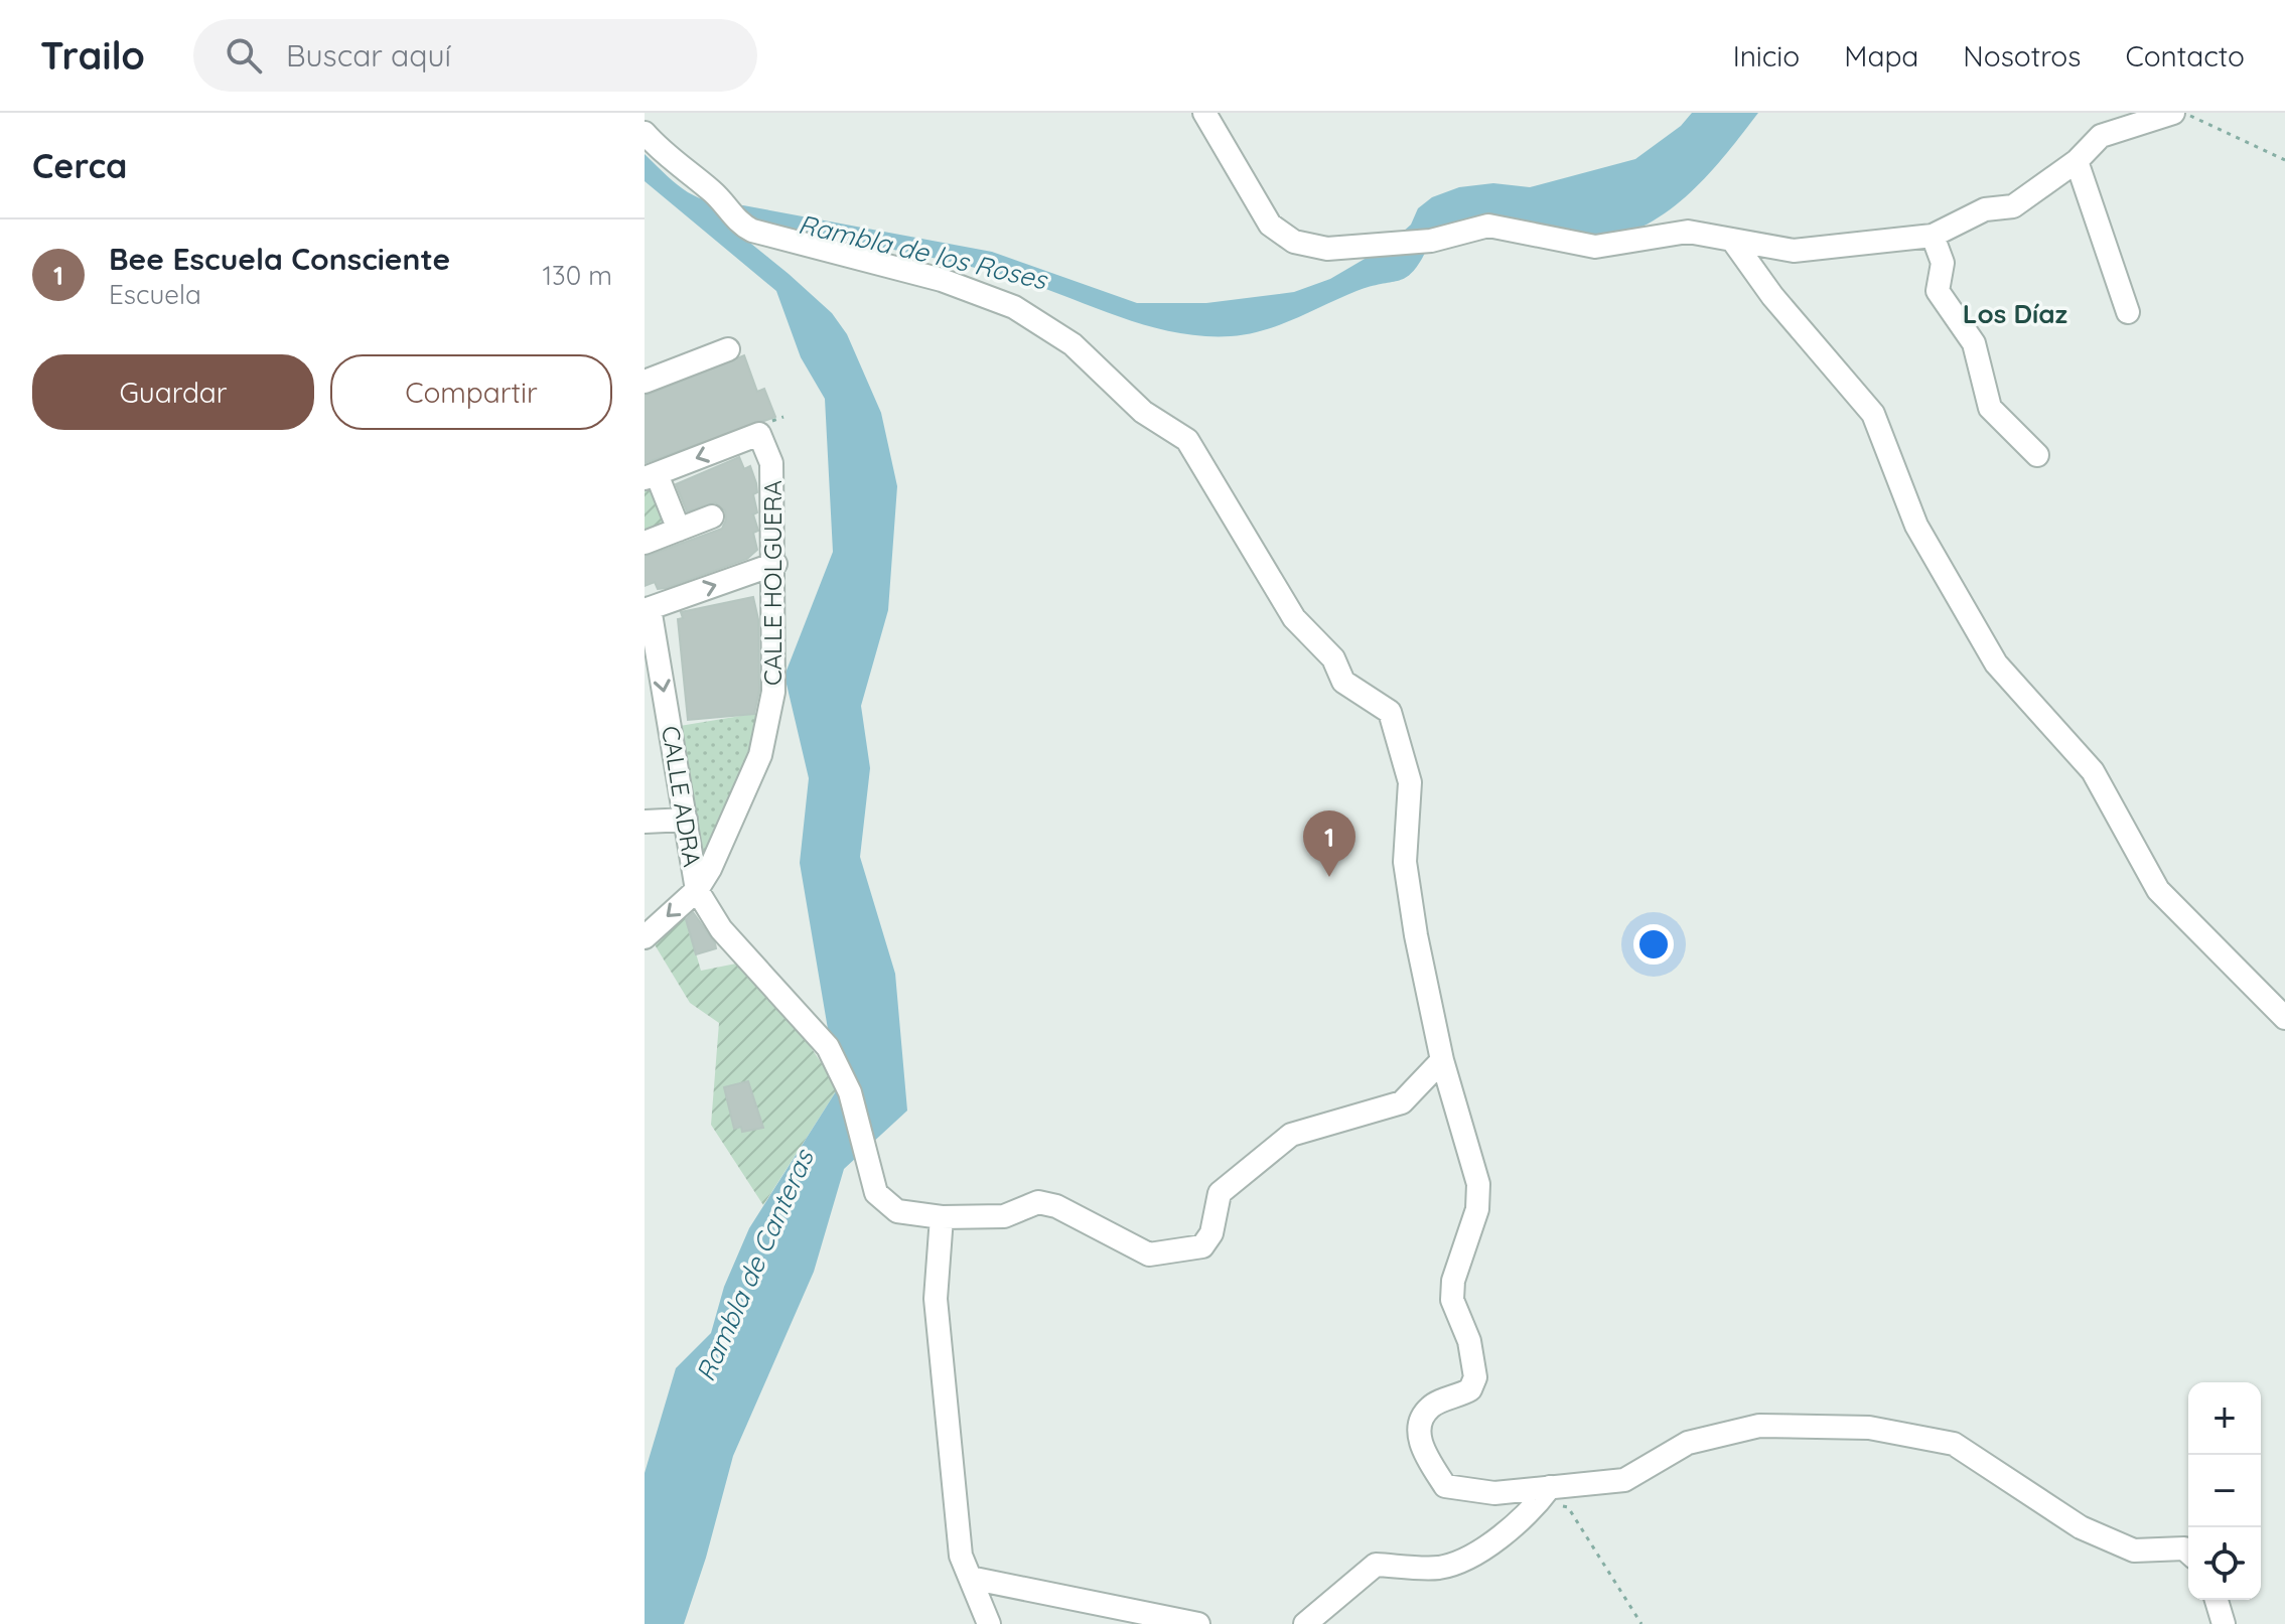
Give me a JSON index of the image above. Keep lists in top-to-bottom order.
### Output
{
  "streets": {
    "street": ["CALLE HOLGUERA", "CALLE ADRA"]
  },
  "crossings": [
    ["CALLE HOLGUERA", "CALLE ADRA"]
  ],
  "one_way": ["CALLE ADRA"],
  "districts": ["Los Díaz"],
  "water": ["Rambla de los Roses", "Rambla de Canteras"],
  "page": {
    "header": "Trailo",
    "search": "Buscar aquí",
    "nav": [
      "Inicio",
      "Mapa",
      "Nosotros",
      "Contacto"
    ],
    "heading": "Cerca",
    "list": [
      {
        "mark": "1",
        "name": "Bee Escuela Consciente",
        "note": "Escuela",
        "value": "130 m"
      }
    ],
    "buttons": ["Guardar", "Compartir"],
    "pins": "1",
    "map_buttons": ["+", "−"]
  }
}
